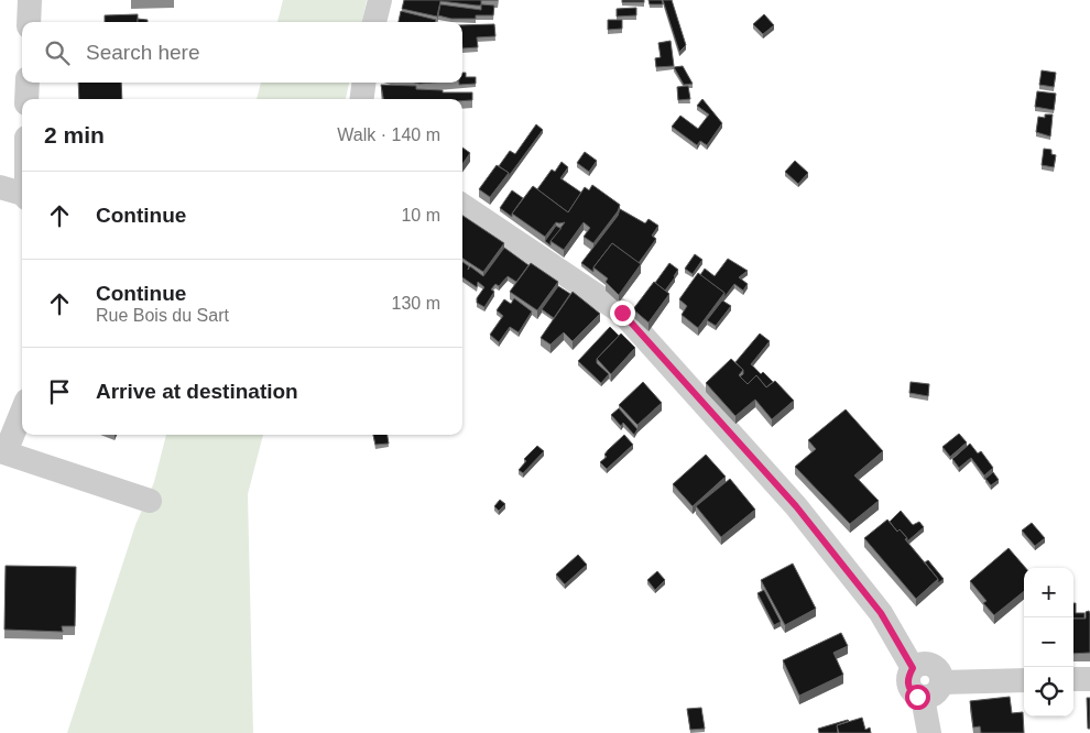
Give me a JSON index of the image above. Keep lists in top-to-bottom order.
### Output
{
  "page": {
    "search": "Search here",
    "heading": ["2 min", "Walk · 140 m"],
    "list": [
      ["Continue", "10 m"],
      ["Continue", "Rue Bois du Sart", "130 m"],
      "Arrive at destination"
    ],
    "map_buttons": ["+", "−"]
  }
}
